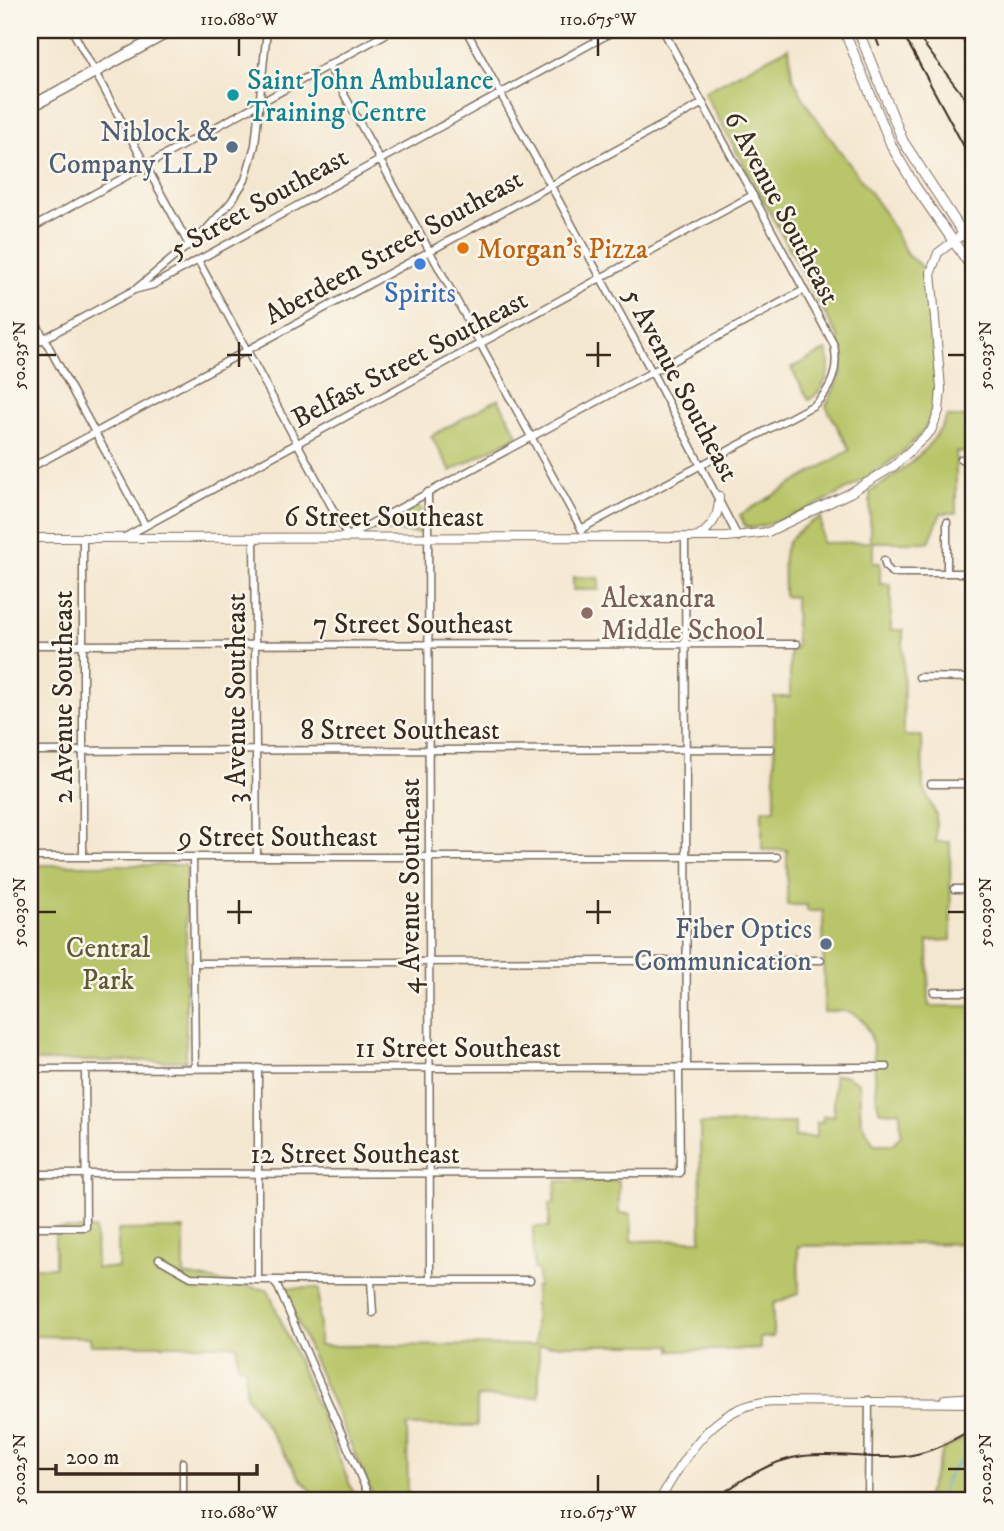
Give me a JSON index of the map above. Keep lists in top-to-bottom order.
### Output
{
  "streets": {
    "street": [
      "5 Street Southeast",
      "6 Avenue Southeast",
      "Aberdeen Street Southeast",
      "Belfast Street Southeast",
      "5 Avenue Southeast",
      "6 Street Southeast",
      "7 Street Southeast",
      "2 Avenue Southeast",
      "3 Avenue Southeast",
      "8 Street Southeast",
      "9 Street Southeast",
      "4 Avenue Southeast",
      "11 Street Southeast",
      "12 Street Southeast"
    ]
  },
  "crossings": [
    ["5 Street Southeast", "5 Avenue Southeast"],
    ["6 Avenue Southeast", "Aberdeen Street Southeast"],
    ["6 Avenue Southeast", "Belfast Street Southeast"],
    ["6 Avenue Southeast", "5 Avenue Southeast"],
    ["Aberdeen Street Southeast", "5 Avenue Southeast"],
    ["Belfast Street Southeast", "5 Avenue Southeast"],
    ["Belfast Street Southeast", "6 Street Southeast"],
    ["5 Avenue Southeast", "6 Street Southeast"],
    ["6 Street Southeast", "2 Avenue Southeast"],
    ["6 Street Southeast", "3 Avenue Southeast"],
    ["6 Street Southeast", "4 Avenue Southeast"],
    ["7 Street Southeast", "2 Avenue Southeast"],
    ["7 Street Southeast", "3 Avenue Southeast"],
    ["7 Street Southeast", "4 Avenue Southeast"],
    ["2 Avenue Southeast", "8 Street Southeast"],
    ["2 Avenue Southeast", "9 Street Southeast"],
    ["3 Avenue Southeast", "8 Street Southeast"],
    ["3 Avenue Southeast", "9 Street Southeast"],
    ["8 Street Southeast", "4 Avenue Southeast"],
    ["9 Street Southeast", "4 Avenue Southeast"],
    ["4 Avenue Southeast", "11 Street Southeast"],
    ["4 Avenue Southeast", "12 Street Southeast"],
    ["11 Street Southeast", "12 Street Southeast"]
  ],
  "parks": ["Central Park"],
  "places": [
    "Saint John Ambulance Training Centre",
    "Niblock & Company LLP",
    "Morgan's Pizza",
    "Spirits",
    "Alexandra Middle School",
    "Fiber Optics Communication"
  ],
  "scale_bar": "200 m",
  "coordinates": [
    "110.680°W",
    "110.675°W",
    "50.035°N",
    "50.030°N",
    "50.025°N"
  ]
}
